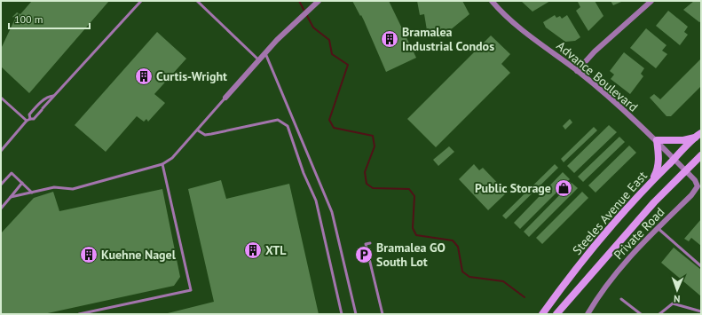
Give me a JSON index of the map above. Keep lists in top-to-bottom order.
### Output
{
  "streets": {
    "main road": ["Steeles Avenue East"],
    "street": ["Advance Boulevard", "Private Road"]
  },
  "crossings": [
    ["Advance Boulevard", "Steeles Avenue East"],
    ["Advance Boulevard", "Private Road"],
    ["Steeles Avenue East", "Private Road"]
  ],
  "places": {
    "building": [
      "Bramalea Industrial Condos",
      "Curtis-Wright",
      "XTL",
      "Kuehne Nagel"
    ],
    "shop": ["Public Storage"],
    "parking": ["Bramalea GO South Lot"]
  },
  "scale_bar": "100 m",
  "north": "bottom"
}
